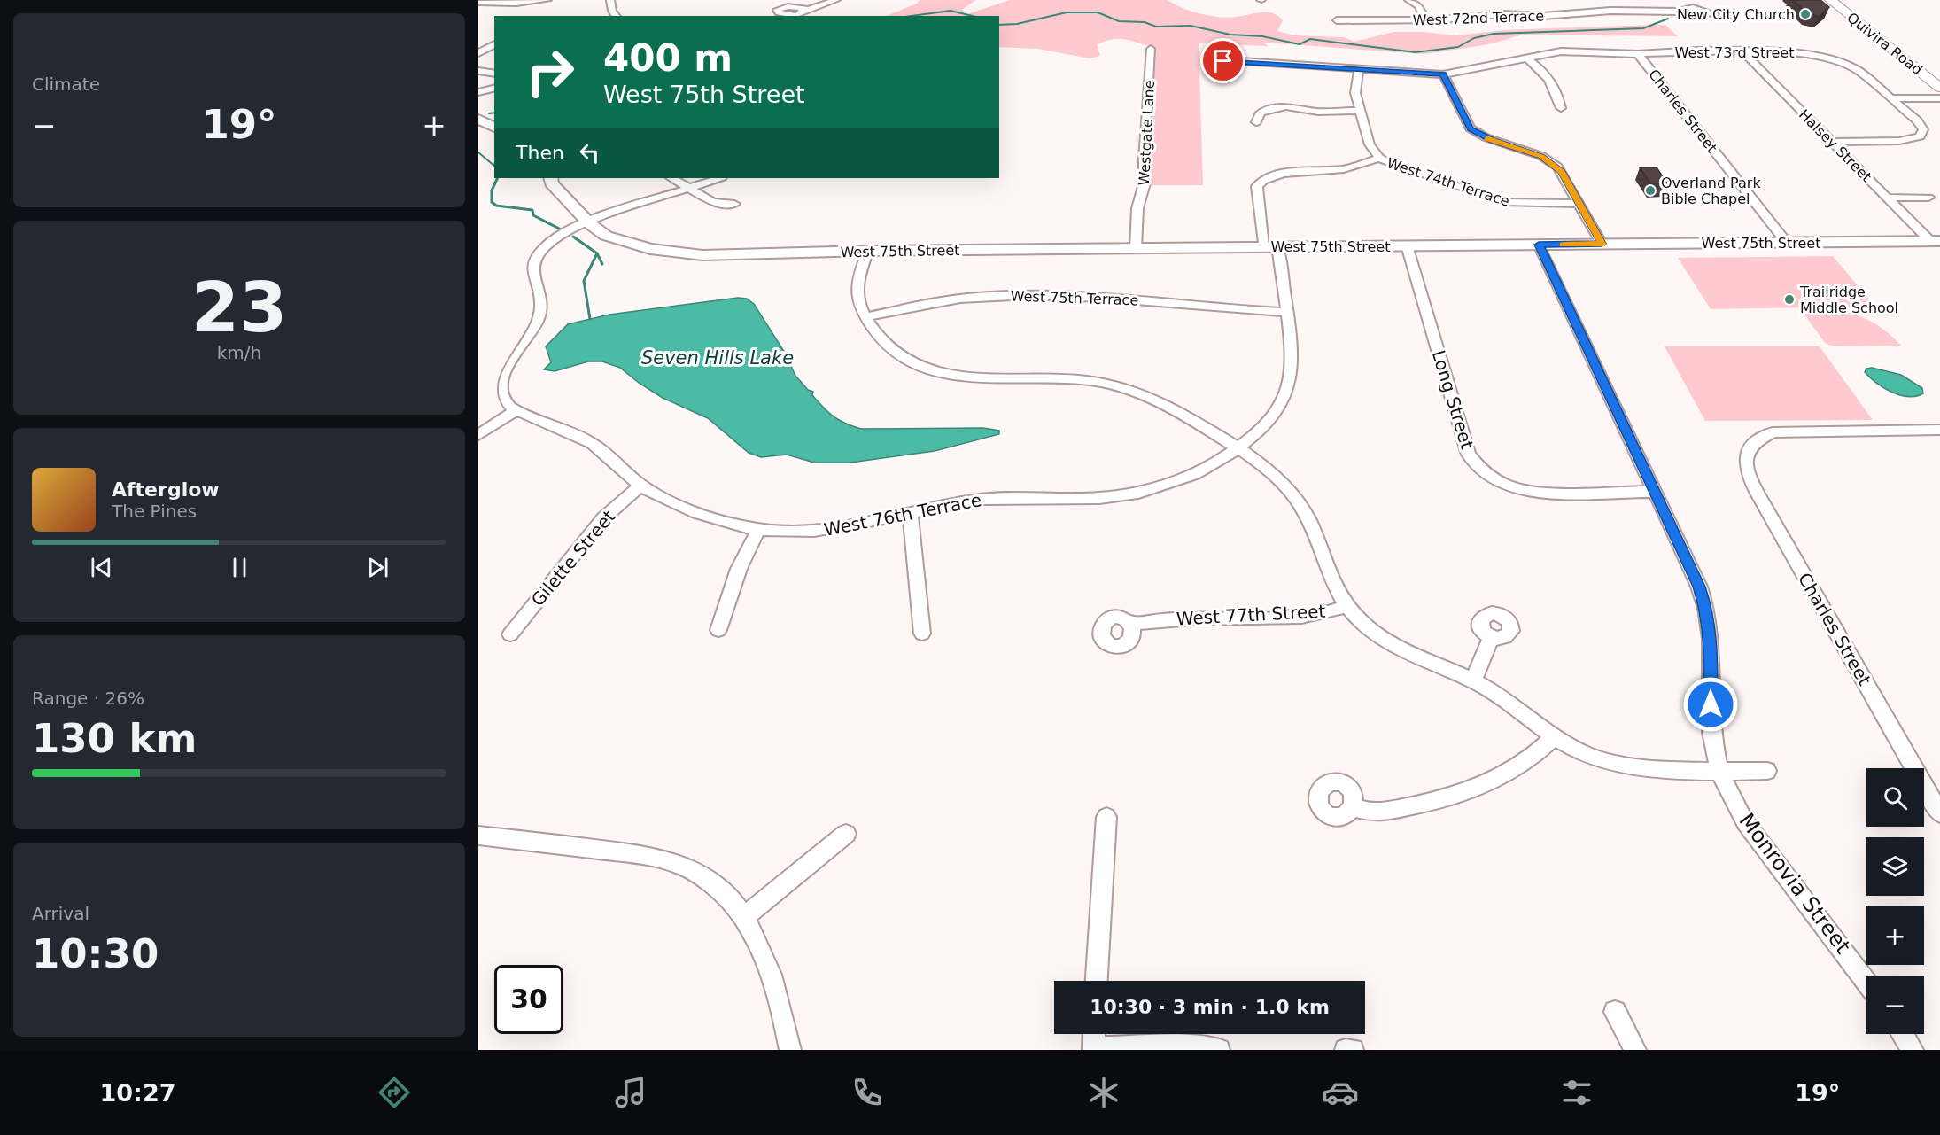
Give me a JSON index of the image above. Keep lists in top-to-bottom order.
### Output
{
  "streets": {
    "main road": ["Quivira Road", "West 75th Street"],
    "street": [
      "West 72nd Terrace",
      "West 73rd Street",
      "Charles Street",
      "Westgate Lane",
      "Halsey Street",
      "West 74th Terrace",
      "West 75th Terrace",
      "Long Street",
      "West 76th Terrace",
      "Gilette Street",
      "West 77th Street",
      "Monrovia Street"
    ]
  },
  "crossings": [
    ["West 73rd Street", "Charles Street"],
    ["West 73rd Street", "Halsey Street"],
    ["Charles Street", "West 75th Street"],
    ["Westgate Lane", "West 75th Street"],
    ["Halsey Street", "West 75th Street"],
    ["West 74th Terrace", "West 75th Street"],
    ["West 74th Terrace", "West 76th Terrace"],
    ["West 75th Street", "Long Street"],
    ["West 75th Street", "West 76th Terrace"],
    ["West 75th Street", "Monrovia Street"],
    ["West 75th Terrace", "West 76th Terrace"],
    ["Long Street", "Monrovia Street"],
    ["West 76th Terrace", "Gilette Street"],
    ["West 77th Street", "Monrovia Street"]
  ],
  "water": ["Seven Hills Lake"],
  "places": ["New City Church", "Overland Park Bible Chapel", "Trailridge Middle School"],
  "page": {
    "tile": [
      "Climate",
      ["23", "km/h"],
      ["Range · 26%", "130 km"],
      ["Arrival", "10:30"]
    ],
    "turn": ["400 m", "West 75th Street"],
    "heat": ["−", "19°", "+"],
    "then": "Then",
    "song": ["Afterglow", "The Pines"],
    "map_buttons": ["+", "−"],
    "limit": "30",
    "trip": "10:30 · 3 min · 1.0 km",
    "tabs": ["10:27", "19°"]
  }
}
